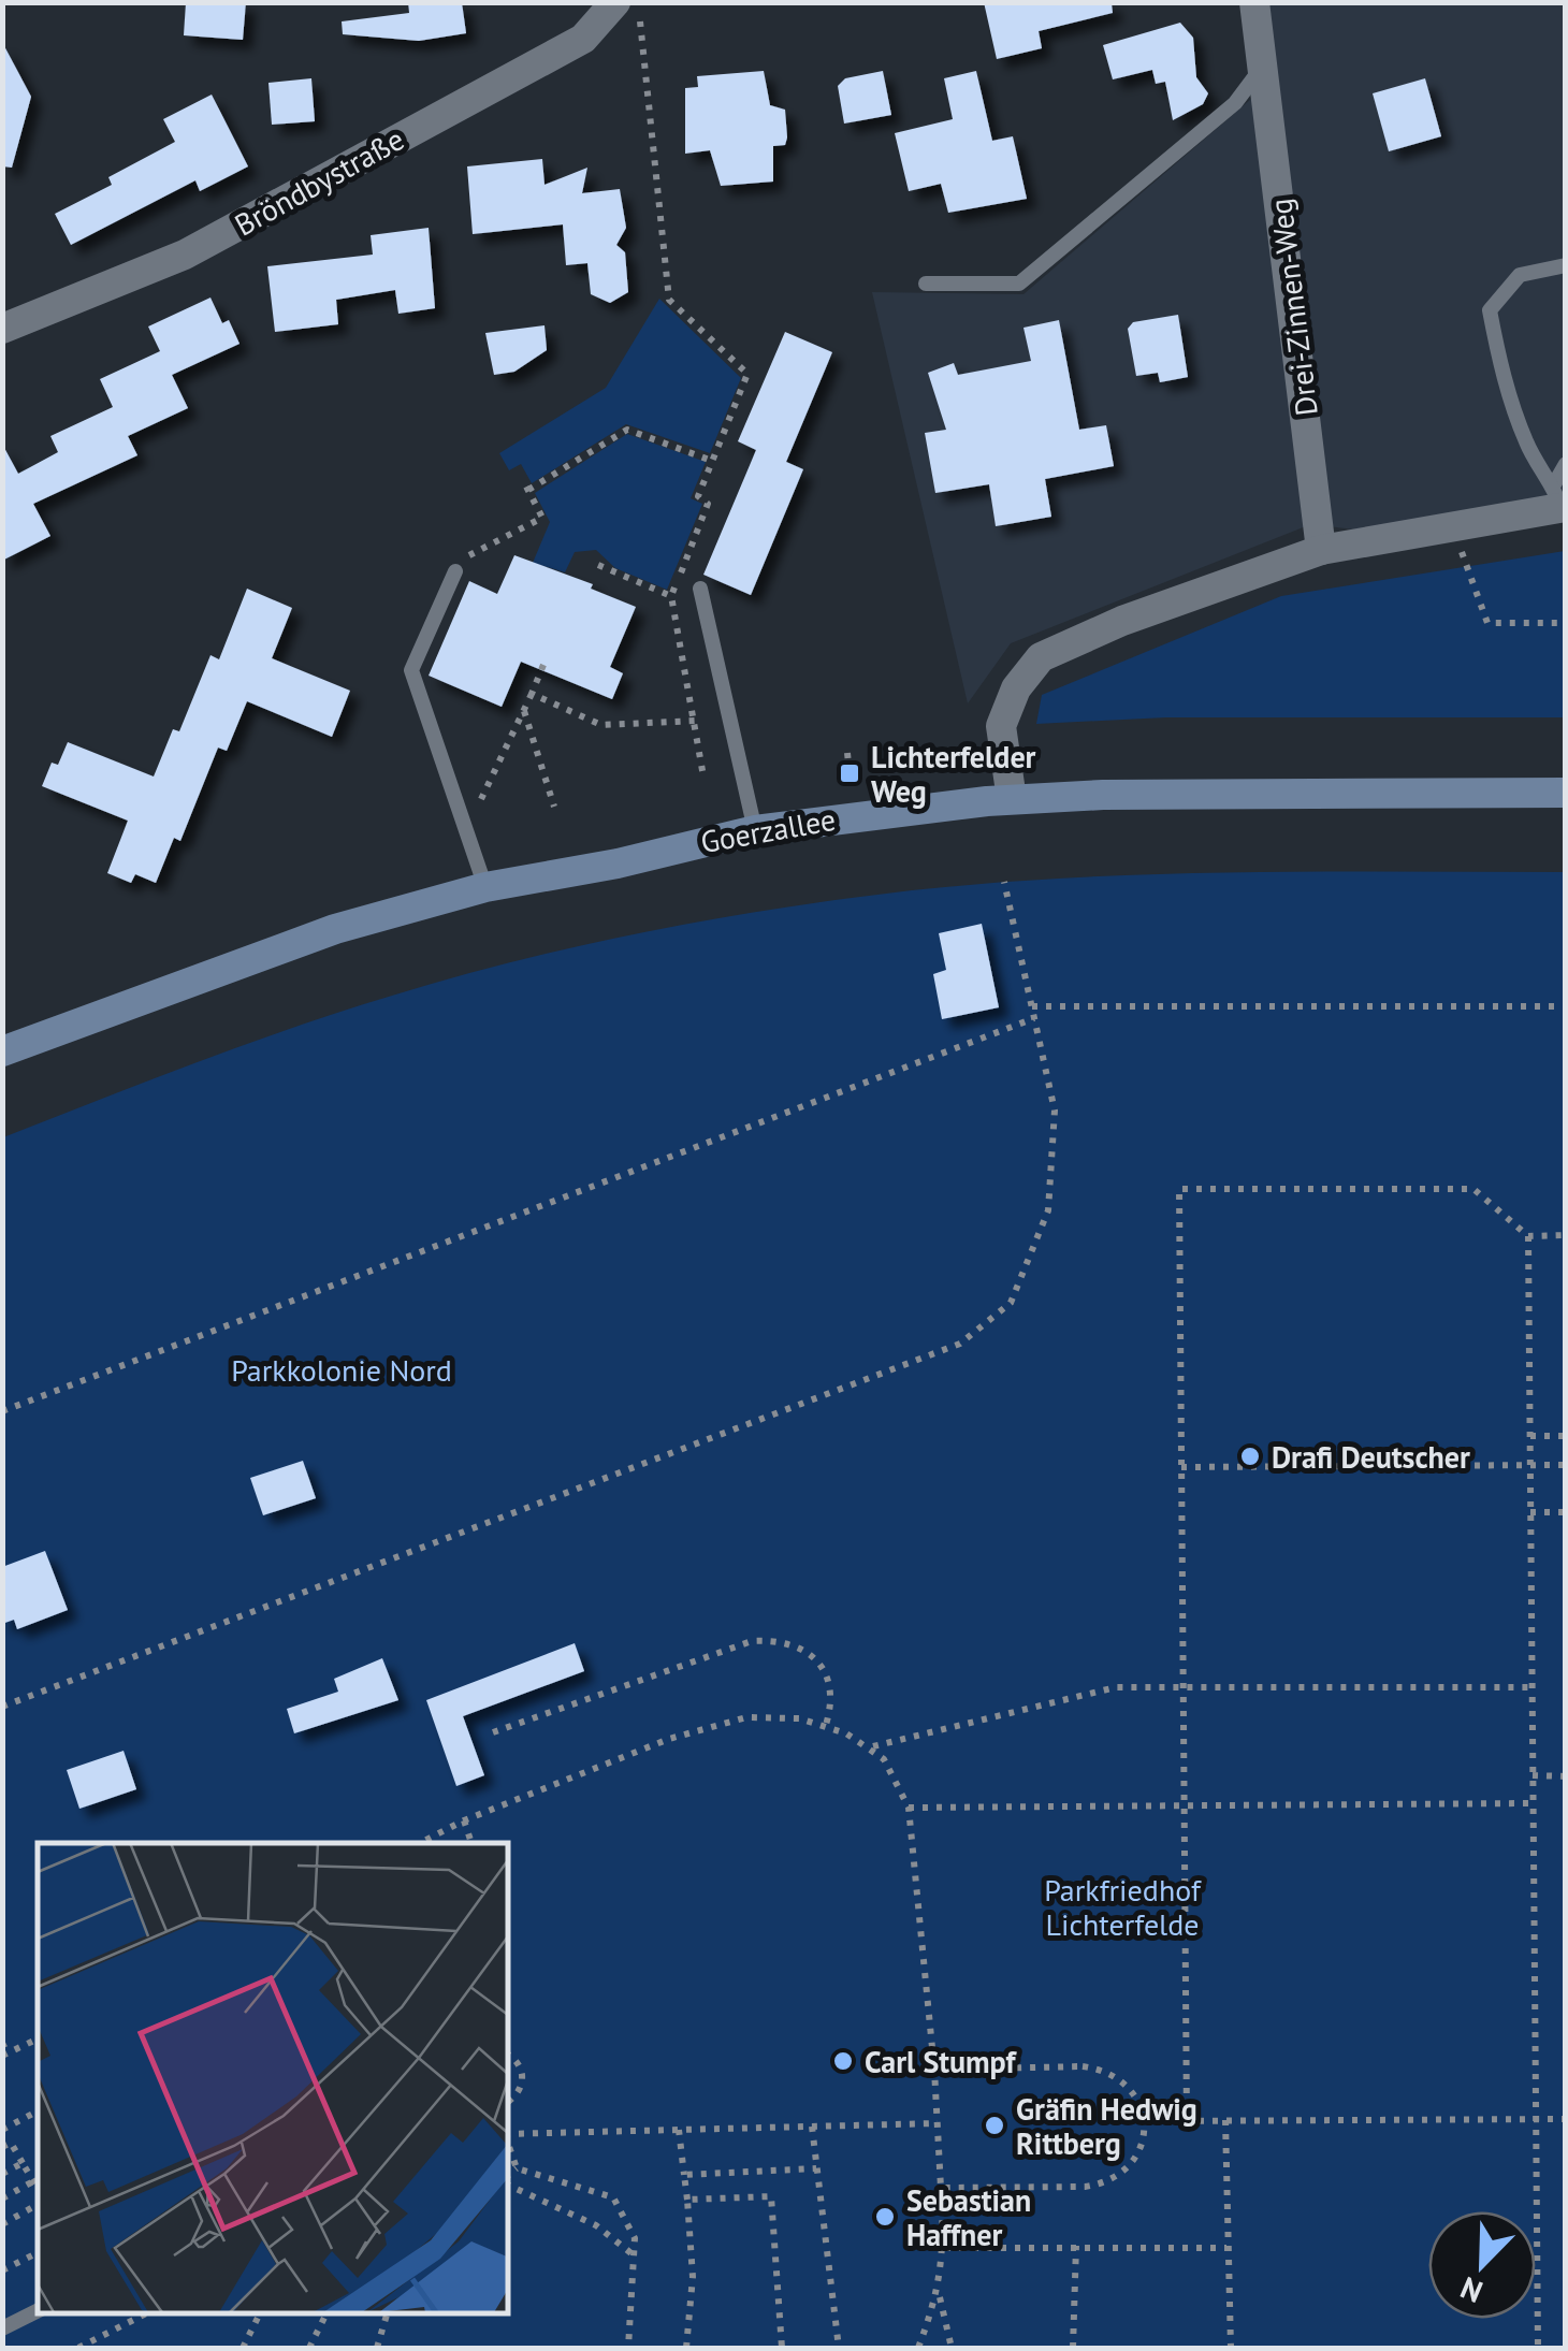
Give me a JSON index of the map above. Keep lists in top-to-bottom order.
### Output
{
  "streets": {
    "main road": ["Goerzallee"],
    "street": ["Bröndbystraße", "Drei-Zinnen-Weg"]
  },
  "parks": ["Parkkolonie Nord", "Parkfriedhof Lichterfelde"],
  "places": {
    "transit": ["Lichterfelder Weg"],
    "other": [
      "Drafi Deutscher",
      "Carl Stumpf",
      "Gräfin Hedwig Rittberg",
      "Sebastian Haffner"
    ]
  },
  "north": "bottom left"
}
